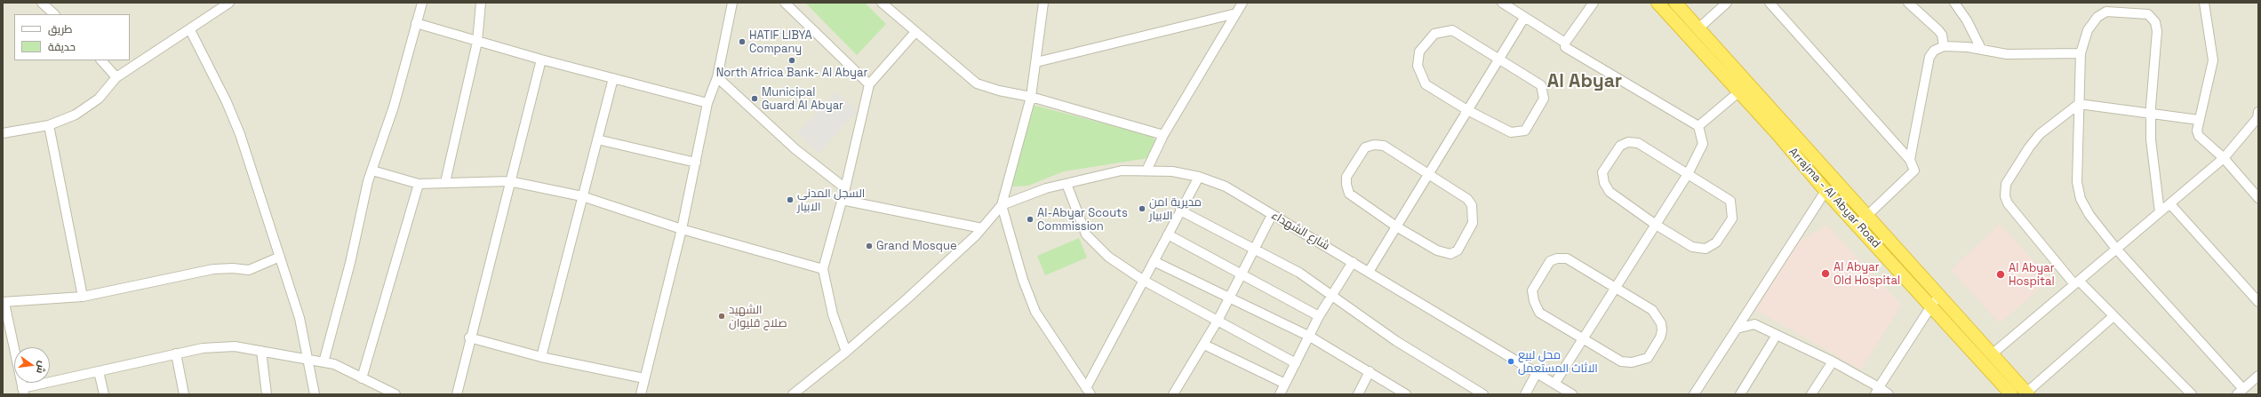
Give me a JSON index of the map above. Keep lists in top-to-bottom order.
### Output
{
  "streets": {
    "highway": ["Arrajma - Al Abyar Road"],
    "street": ["شارع الشهداء"]
  },
  "districts": ["Al Abyar"],
  "places": [
    "HATIF LIBYA Company",
    "North Africa Bank- Al Abyar",
    "Municipal Guard Al Abyar",
    "السجل المدني الابيار",
    "مديرية امن الابيار",
    "Al-Abyar Scouts Commission",
    "Grand Mosque",
    "Al Abyar Old Hospital",
    "Al Abyar Hospital",
    "الشهيد صلاح قليوان",
    "محل لبيع الاثاث المستعمل"
  ],
  "legend": ["طريق", "حديقة"],
  "north": "right"
}
